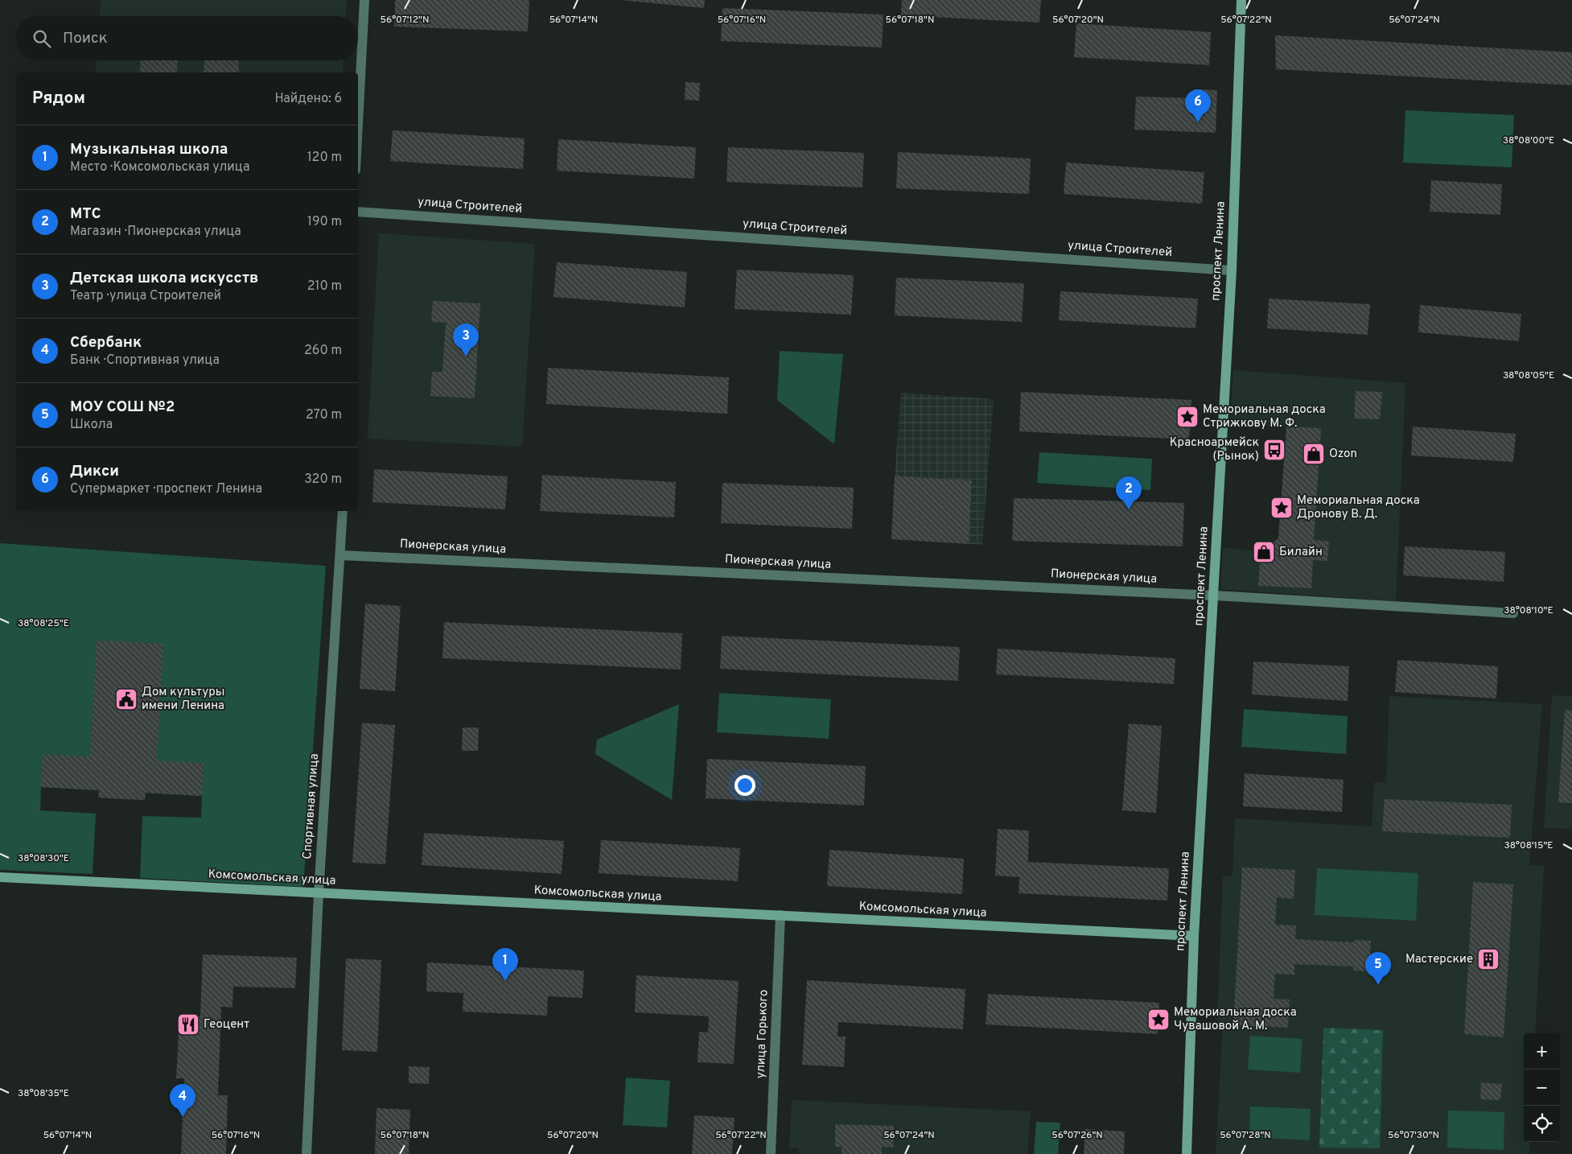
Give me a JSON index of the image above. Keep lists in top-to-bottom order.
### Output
{
  "streets": {
    "street": [
      "улица Строителей",
      "проспект Ленина",
      "Пионерская улица",
      "Спортивная улица",
      "Комсомольская улица",
      "улица Горького"
    ]
  },
  "crossings": [
    ["улица Строителей", "проспект Ленина"],
    ["проспект Ленина", "Пионерская улица"],
    ["проспект Ленина", "Комсомольская улица"],
    ["Пионерская улица", "Спортивная улица"],
    ["Спортивная улица", "Комсомольская улица"],
    ["Комсомольская улица", "улица Горького"]
  ],
  "places": {
    "place": ["Мемориальная доска Стрижкову М. Ф.", "Мемориальная доска Дронову В. Д.", "Мемориальная доска Чувашовой А. М."],
    "bus stop": ["Красноармейск (Рынок)"],
    "shop": ["Ozon", "Билайн"],
    "public building": ["Дом культуры имени Ленина"],
    "building": ["Мастерские"],
    "restaurant": ["Геоцент"]
  },
  "page": {
    "search": "Поиск",
    "heading": ["Рядом", "Найдено: 6"],
    "pins": [
      "6",
      "3",
      "2",
      "1",
      "5",
      "4"
    ],
    "list": [
      {
        "mark": "1",
        "name": "Музыкальная школа",
        "note": "Место · Комсомольская улица",
        "value": "120 m"
      },
      {
        "mark": "2",
        "name": "МТС",
        "note": "Магазин · Пионерская улица",
        "value": "190 m"
      },
      {
        "mark": "3",
        "name": "Детская школа искусств",
        "note": "Театр · улица Строителей",
        "value": "210 m"
      },
      {
        "mark": "4",
        "name": "Сбербанк",
        "note": "Банк · Спортивная улица",
        "value": "260 m"
      },
      {
        "mark": "5",
        "name": "МОУ СОШ №2",
        "note": "Школа",
        "value": "270 m"
      },
      {
        "mark": "6",
        "name": "Дикси",
        "note": "Супермаркет · проспект Ленина",
        "value": "320 m"
      }
    ],
    "map_buttons": ["+", "−"]
  },
  "coordinates": [
    "56°07'12\"N",
    "56°07'24\"N",
    "56°07'14\"N",
    "56°07'16\"N",
    "56°07'18\"N",
    "56°07'20\"N",
    "56°07'22\"N",
    "38°08'00\"E",
    "38°08'05\"E",
    "38°08'10\"E",
    "38°08'25\"E",
    "38°08'15\"E",
    "38°08'30\"E",
    "38°08'35\"E",
    "56°07'26\"N",
    "56°07'28\"N",
    "56°07'30\"N"
  ]
}
